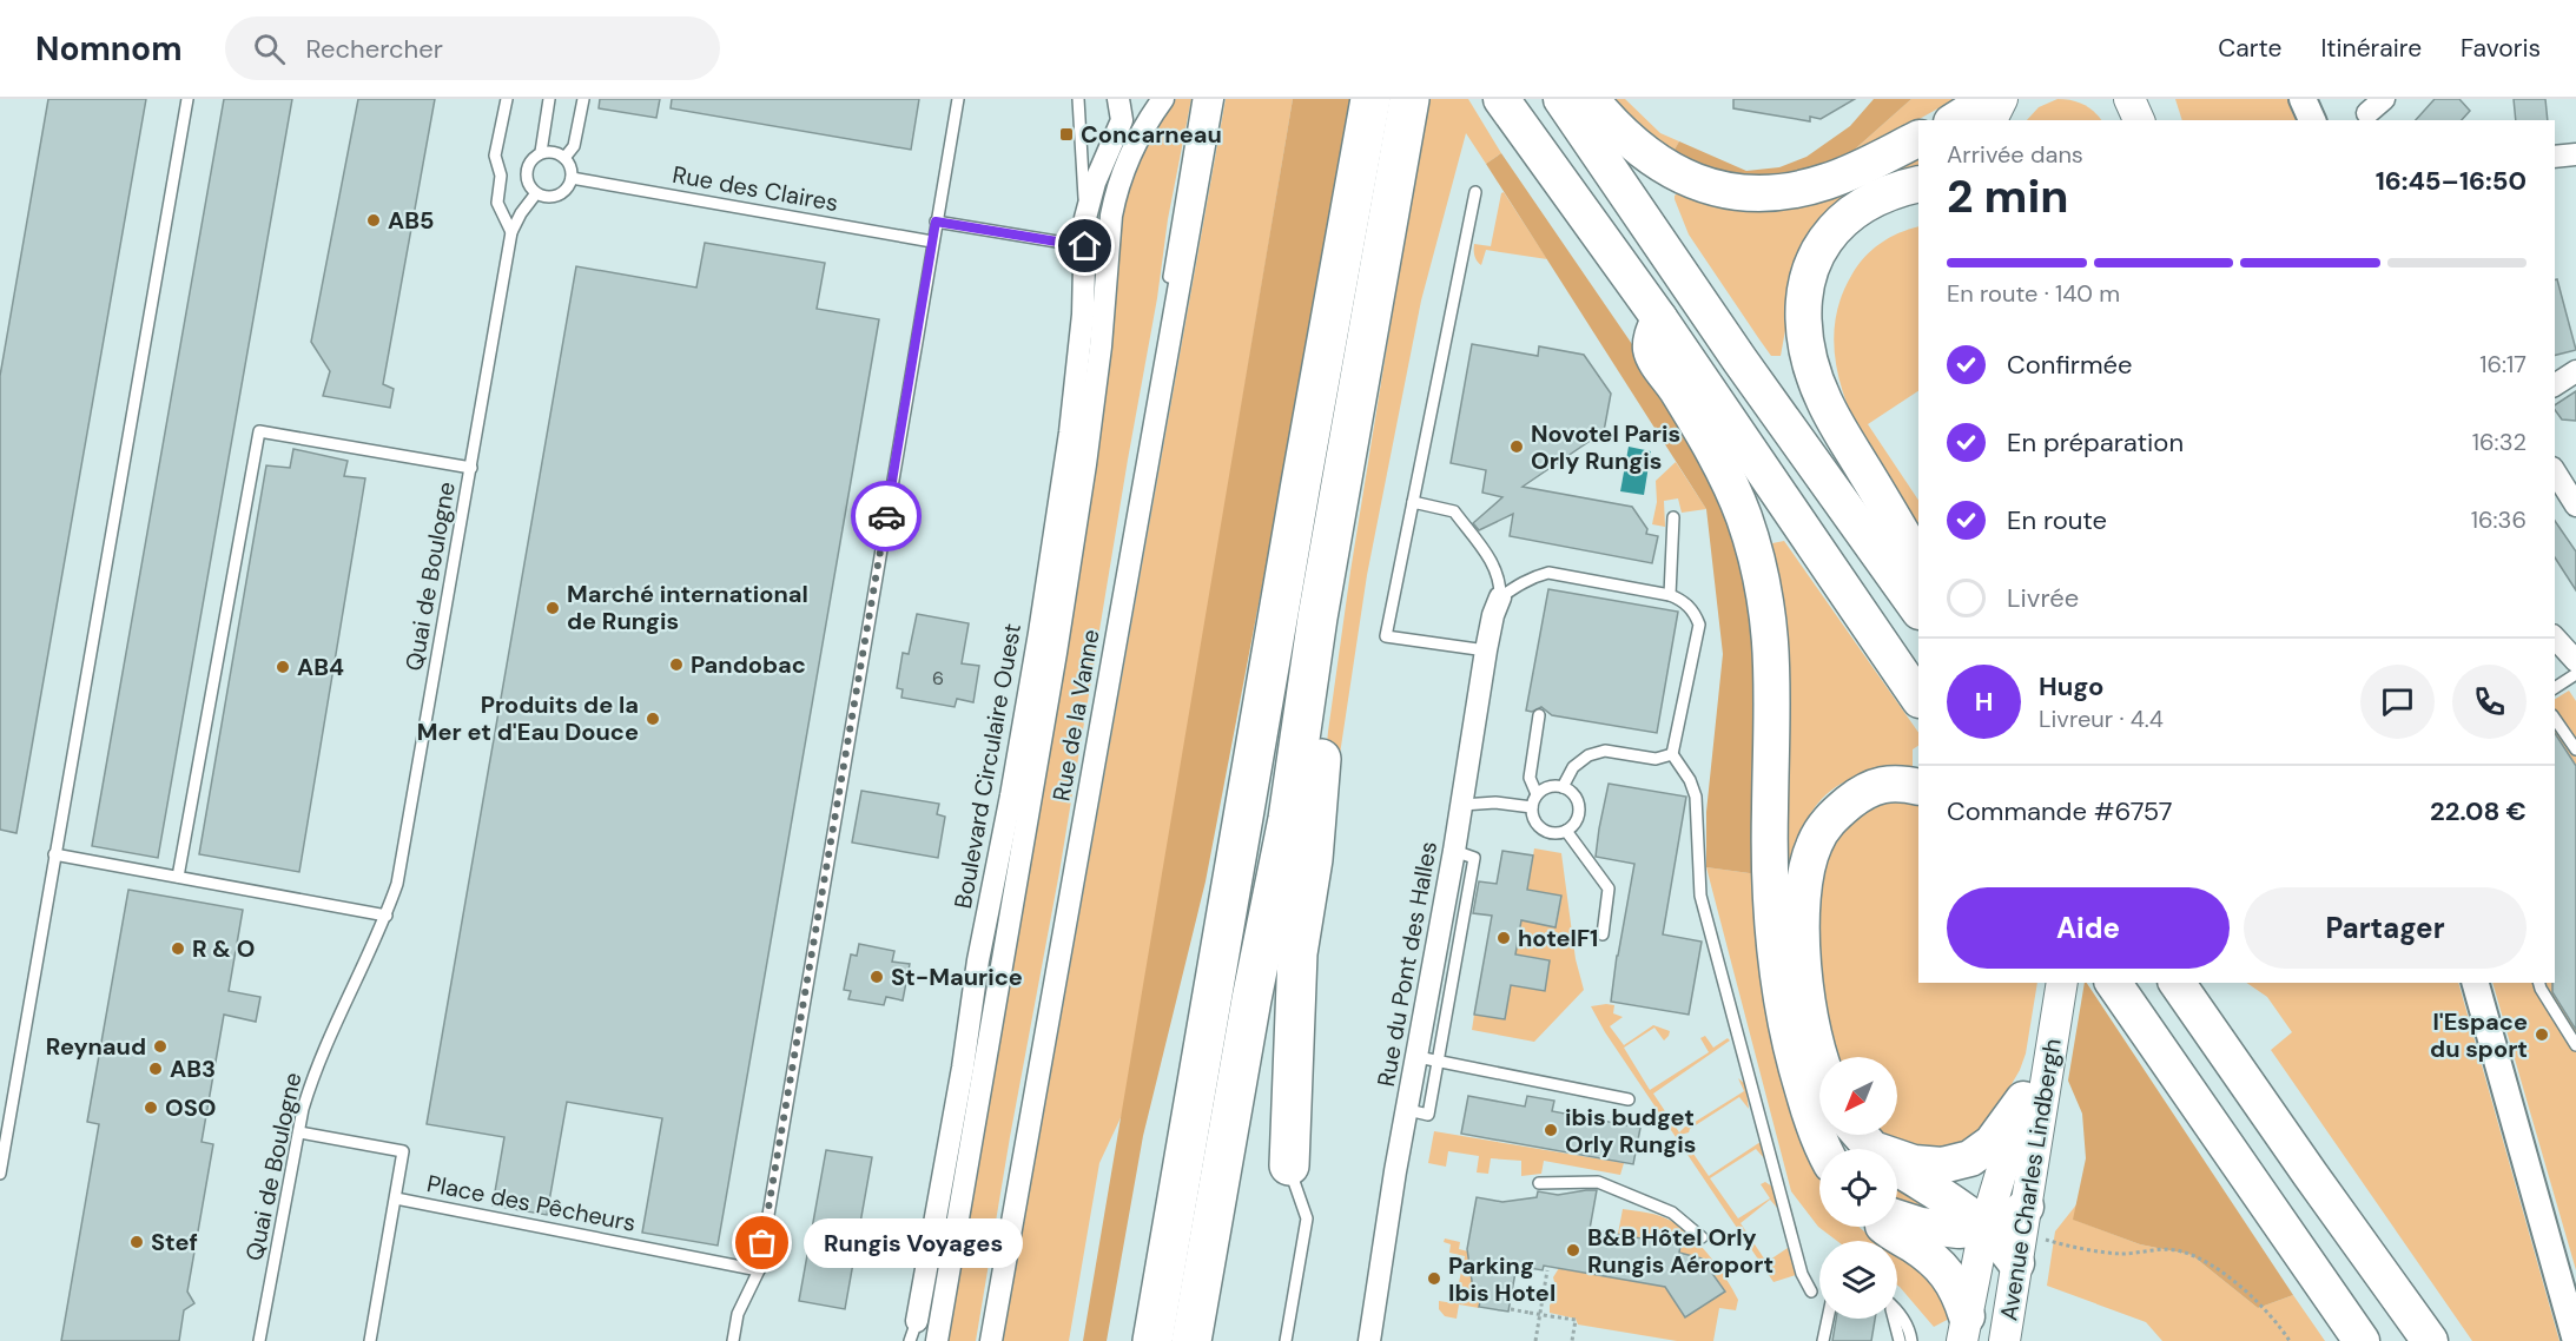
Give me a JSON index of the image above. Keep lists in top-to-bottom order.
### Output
{
  "streets": {
    "main road": ["Avenue Charles Lindbergh"],
    "street": ["Rue de la Vanne", "Boulevard Circulaire Ouest", "Rue du Pont des Halles"],
    "lane": ["Rue des Claires", "Quai de Boulogne", "Place des Pêcheurs"]
  },
  "places": {
    "transit": ["Concarneau"],
    "other": [
      "AB5",
      "Novotel Paris Orly Rungis",
      "Marché international de Rungis",
      "Pandobac",
      "AB4",
      "Produits de la Mer et d'Eau Douce",
      "hotelF1",
      "R & O",
      "St-Maurice",
      "l'Espace du sport",
      "Reynaud",
      "AB3",
      "OSO",
      "ibis budget Orly Rungis",
      "Stef",
      "Rungis Voyages",
      "B&B Hôtel Orly Rungis Aéroport",
      "Parking Ibis Hotel"
    ]
  },
  "house_numbers": ["6"],
  "north": "bottom left",
  "page": {
    "header": "Nomnom",
    "search": "Rechercher",
    "nav": ["Carte", "Itinéraire", "Favoris"],
    "heading": ["2 min", "Arrivée dans", "16:45–16:50"],
    "panel": [
      "Hugo",
      "Livreur · 4.4",
      "Commande #6757",
      "22.08 €"
    ],
    "bar": "En route · 140 m",
    "list": [
      ["Confirmée", "16:17"],
      ["En préparation", "16:32"],
      ["En route", "16:36"],
      "Livrée"
    ],
    "round": "H",
    "buttons": ["Aide", "Partager"],
    "bubble": "Rungis Voyages"
  }
}
